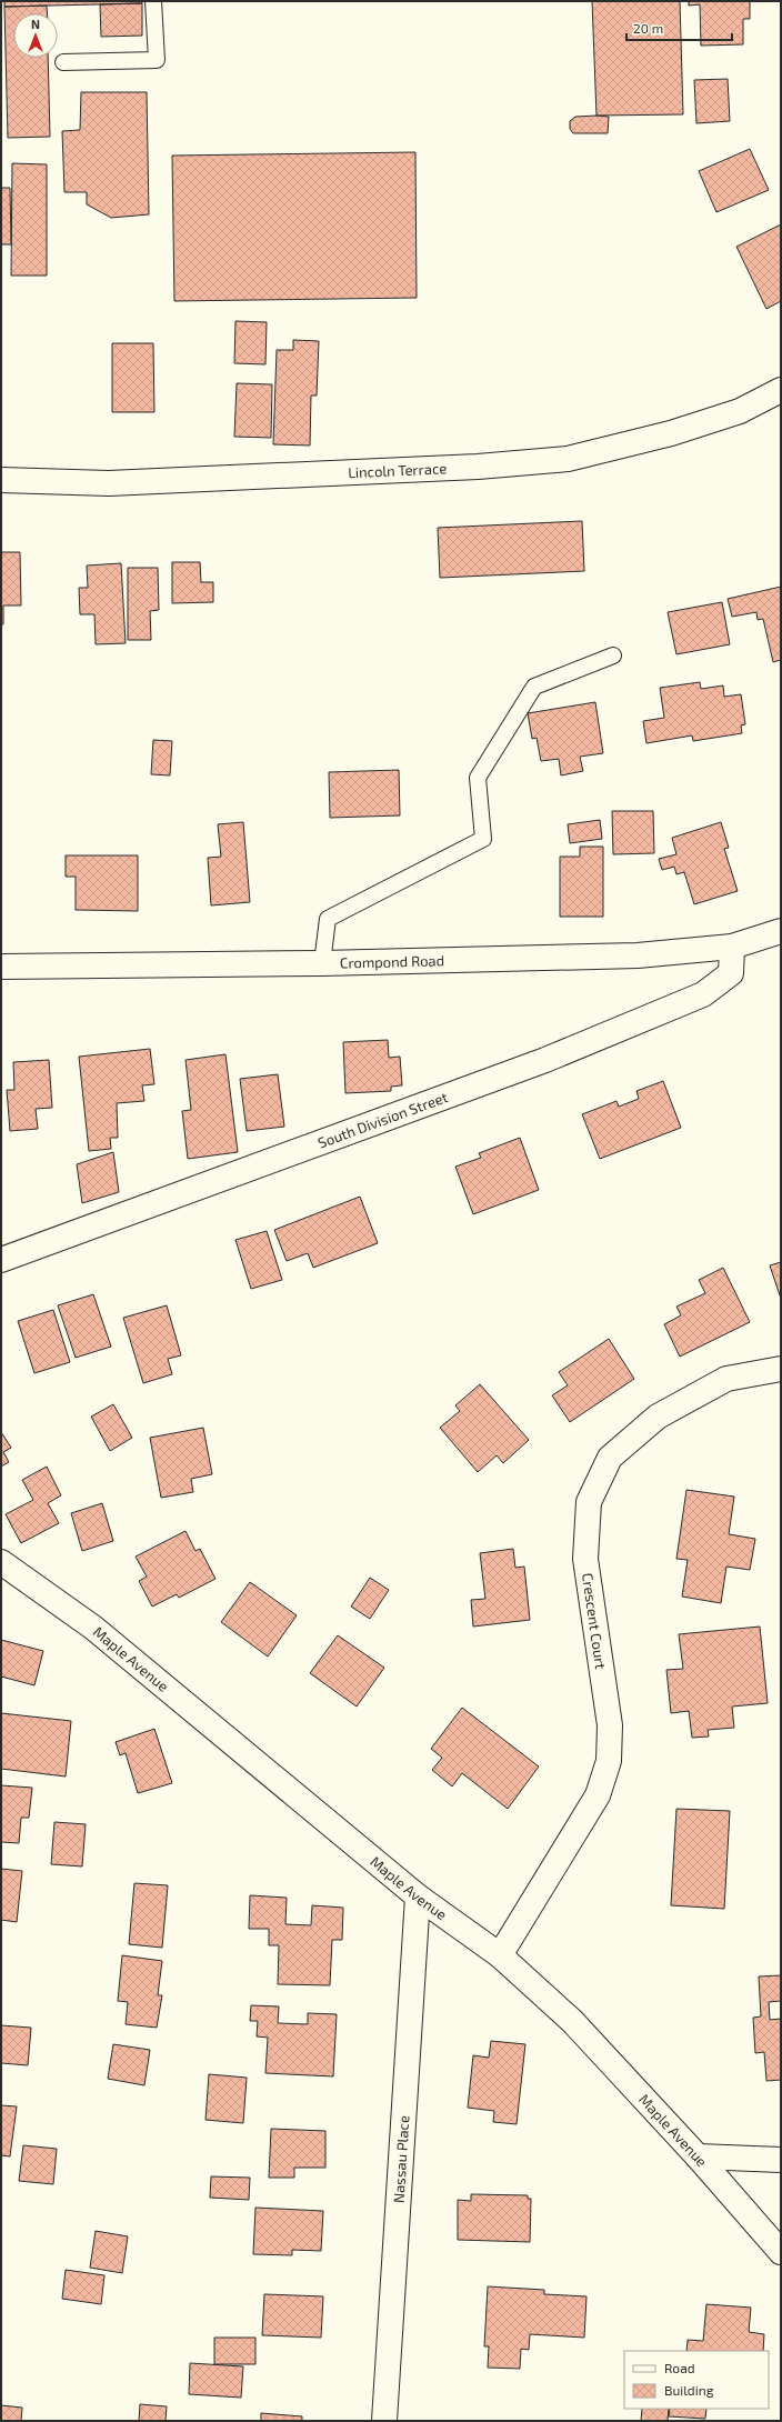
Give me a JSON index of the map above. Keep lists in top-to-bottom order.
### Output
{
  "streets": {
    "street": [
      "Lincoln Terrace",
      "Crompond Road",
      "South Division Street",
      "Crescent Court",
      "Maple Avenue",
      "Nassau Place"
    ]
  },
  "crossings": [
    ["Crompond Road", "South Division Street"],
    ["Crescent Court", "Maple Avenue"],
    ["Maple Avenue", "Nassau Place"]
  ],
  "legend": ["Road", "Building"],
  "scale_bar": "20 m",
  "north": "top"
}
